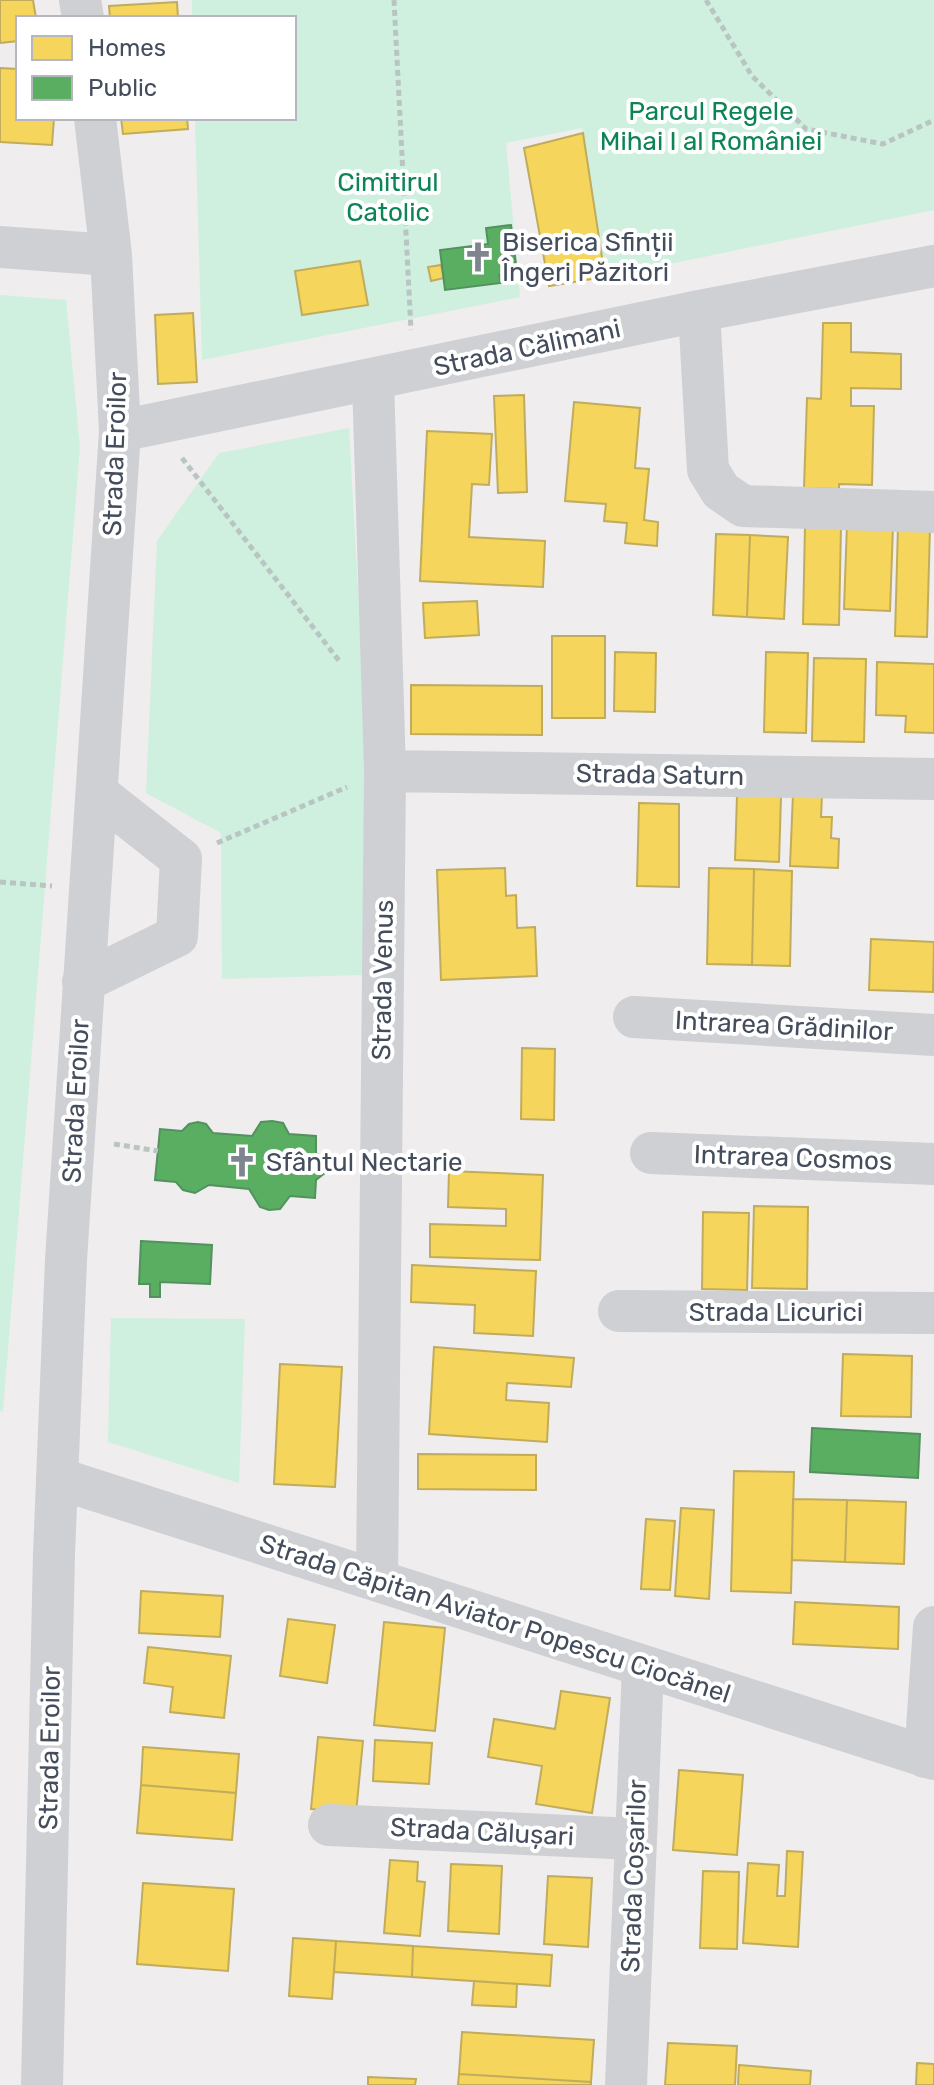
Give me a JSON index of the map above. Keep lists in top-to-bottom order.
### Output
{
  "streets": {
    "street": [
      "Strada Călimani",
      "Strada Eroilor",
      "Strada Saturn",
      "Strada Venus",
      "Intrarea Grădinilor",
      "Intrarea Cosmos",
      "Strada Licurici",
      "Strada Căpitan Aviator Popescu Ciocănel",
      "Strada Călușari",
      "Strada Coșarilor"
    ]
  },
  "crossings": [
    ["Strada Călimani", "Strada Eroilor"],
    ["Strada Călimani", "Strada Venus"],
    ["Strada Eroilor", "Strada Căpitan Aviator Popescu Ciocănel"],
    ["Strada Saturn", "Strada Venus"],
    ["Strada Venus", "Strada Căpitan Aviator Popescu Ciocănel"],
    ["Strada Căpitan Aviator Popescu Ciocănel", "Strada Coșarilor"],
    ["Strada Călușari", "Strada Coșarilor"]
  ],
  "parks": ["Parcul Regele Mihai I al României", "Cimitirul Catolic"],
  "places": {
    "church": ["Biserica Sfinții Îngeri Păzitori", "Sfântul Nectarie"]
  },
  "legend": ["Homes", "Public"]
}
